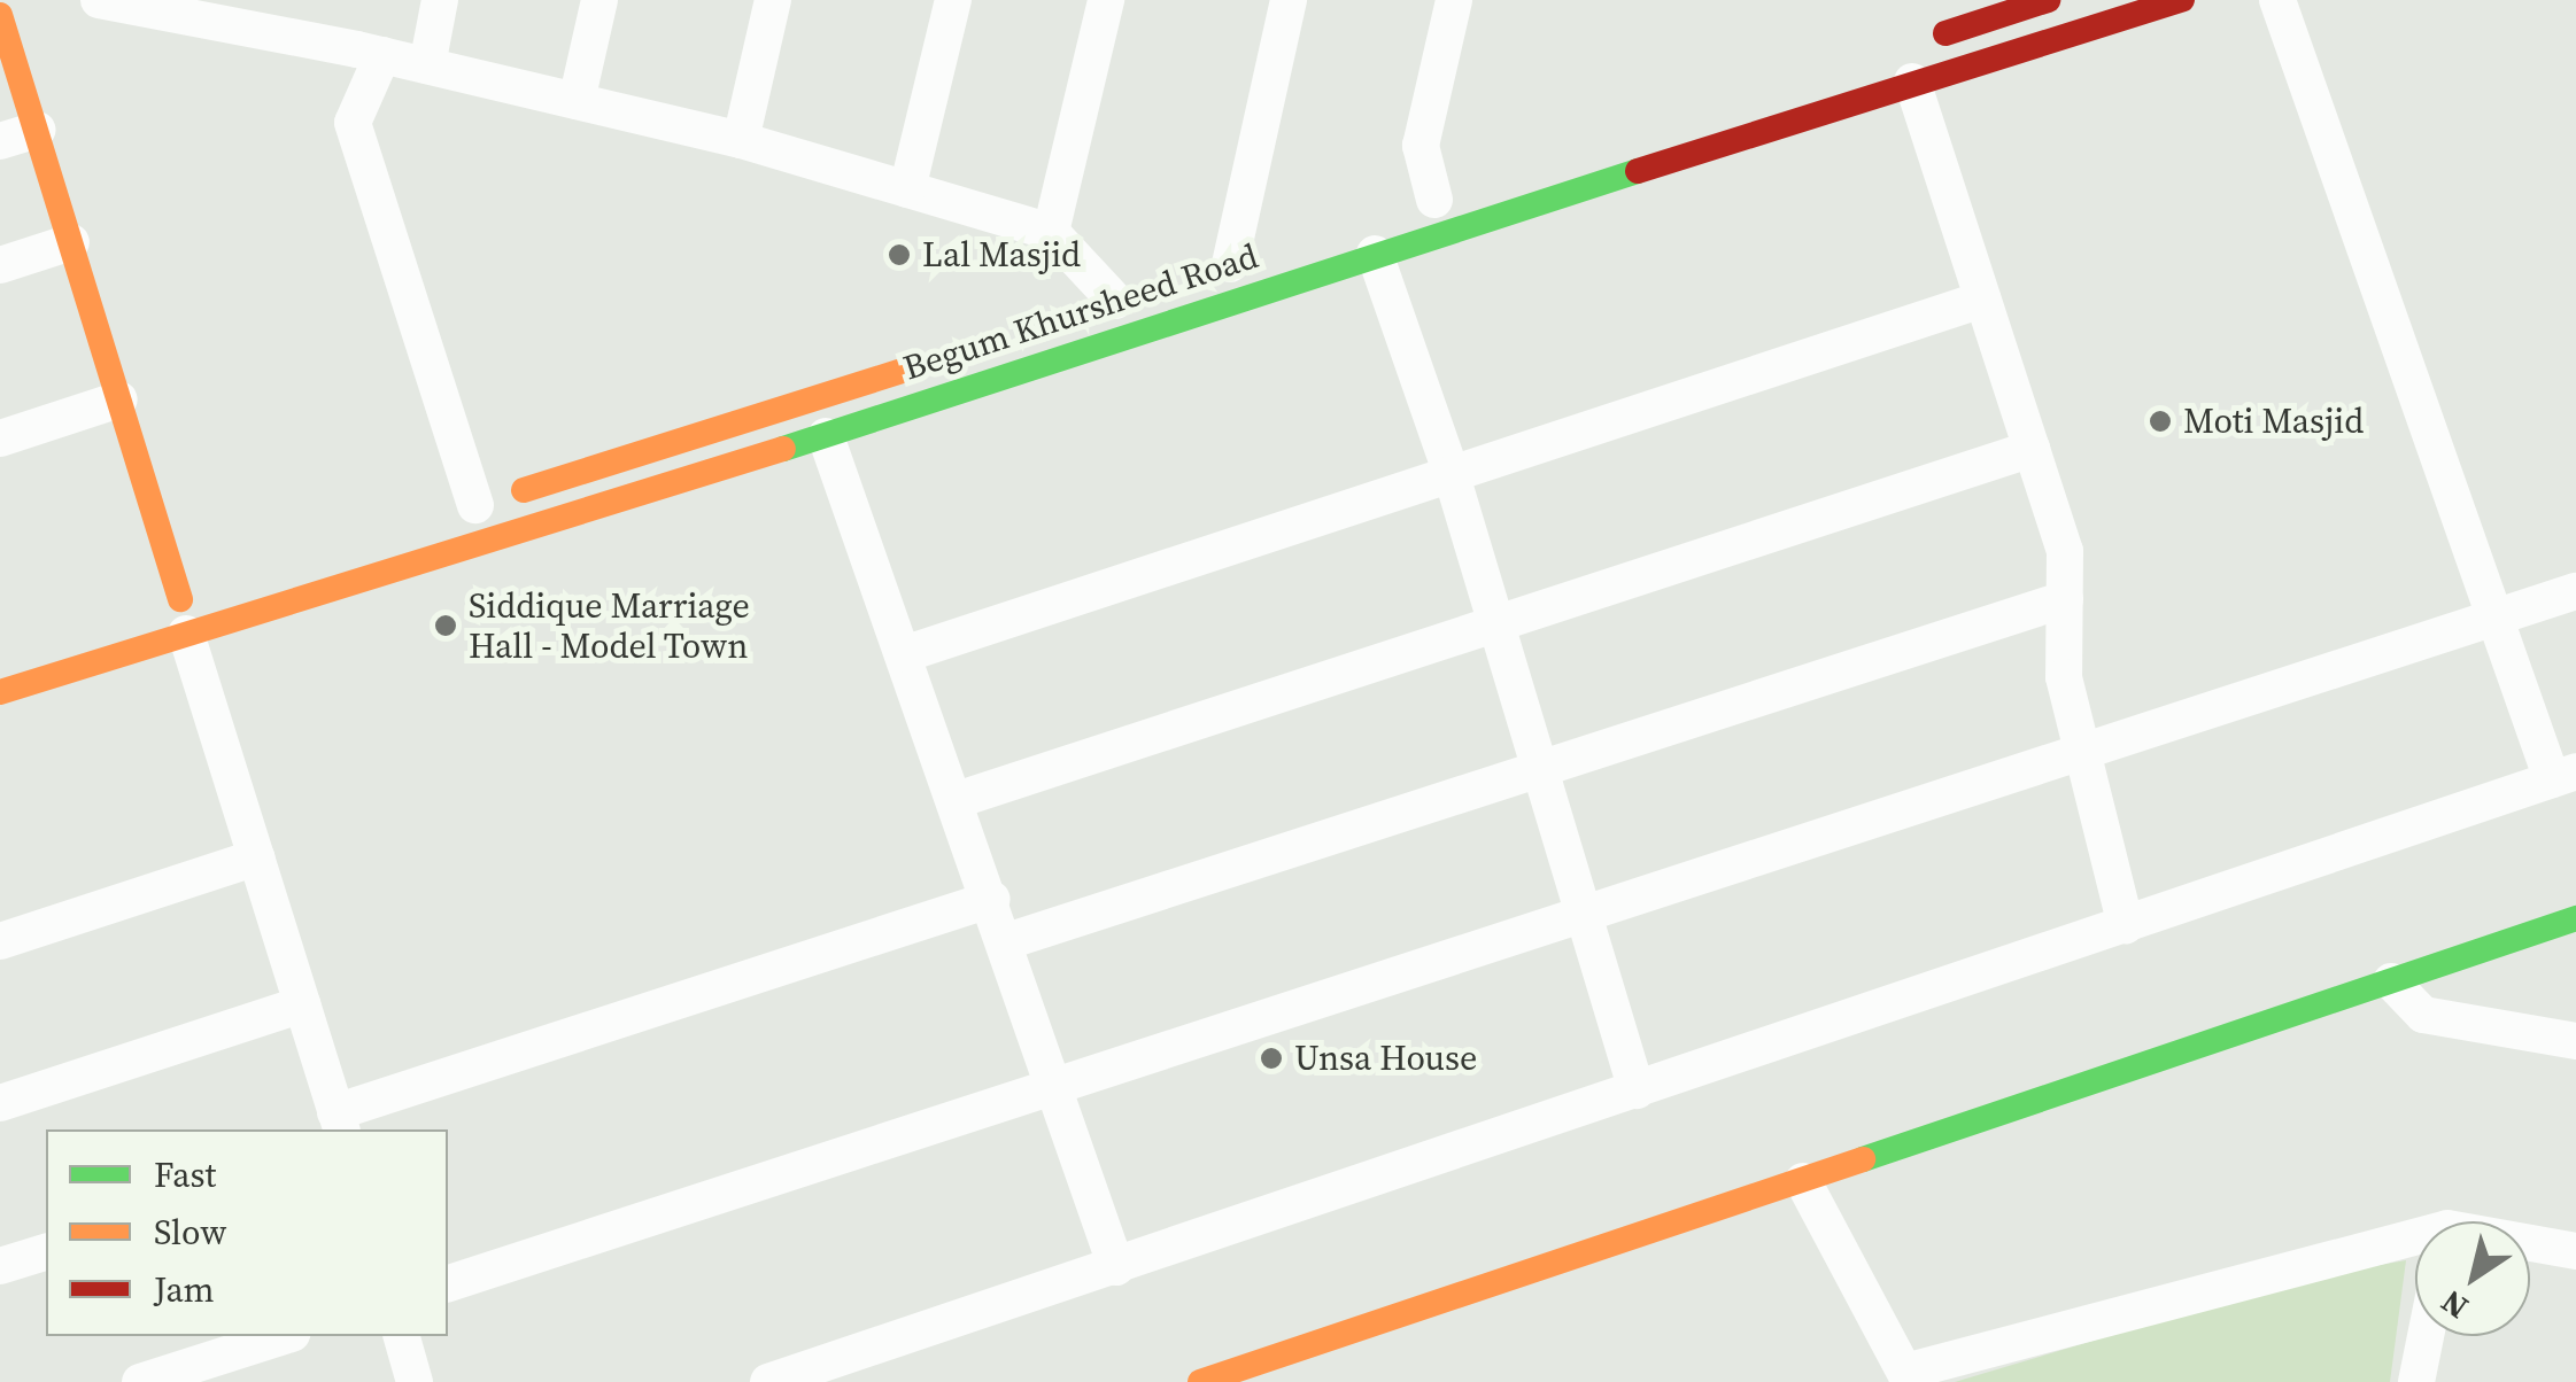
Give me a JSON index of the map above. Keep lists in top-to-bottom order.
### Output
{
  "streets": {
    "main road": ["Begum Khursheed Road"]
  },
  "places": [
    "Lal Masjid",
    "Moti Masjid",
    "Siddique Marriage Hall - Model Town",
    "Unsa House"
  ],
  "legend": ["Fast", "Slow", "Jam"],
  "north": "bottom left"
}
